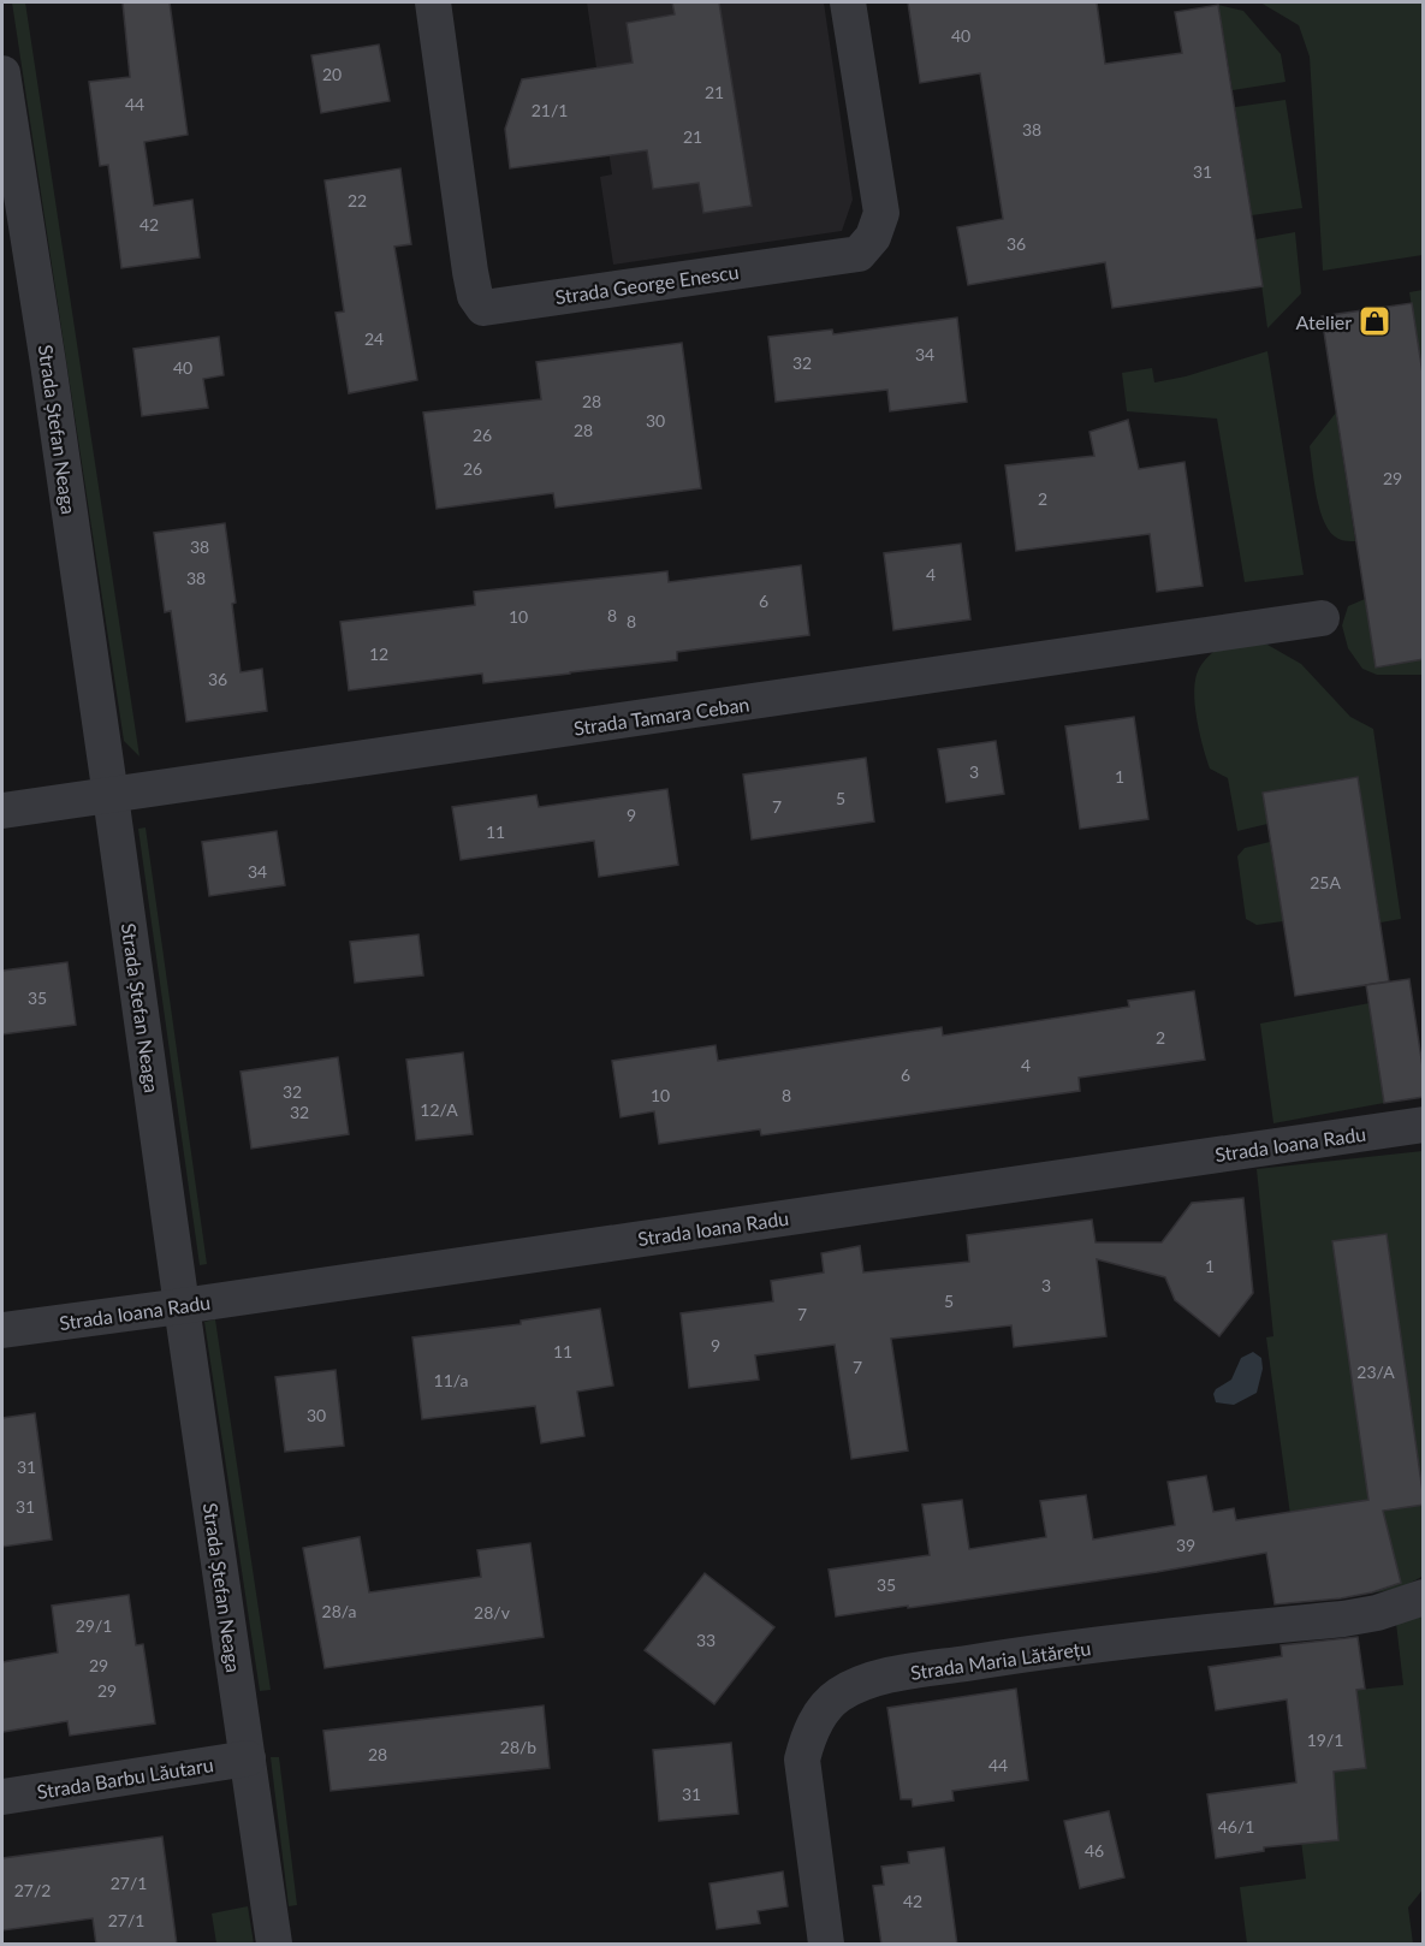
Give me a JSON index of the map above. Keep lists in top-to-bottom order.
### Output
{
  "streets": {
    "street": [
      "Strada George Enescu",
      "Strada Ștefan Neaga",
      "Strada Tamara Ceban",
      "Strada Ioana Radu",
      "Strada Maria Lătărețu",
      "Strada Barbu Lăutaru"
    ]
  },
  "crossings": [
    ["Strada Ștefan Neaga", "Strada Tamara Ceban"],
    ["Strada Ștefan Neaga", "Strada Ioana Radu"],
    ["Strada Ștefan Neaga", "Strada Barbu Lăutaru"]
  ],
  "places": {
    "shop": ["Atelier"]
  },
  "house_numbers": [
    "40",
    "20",
    "21",
    "44",
    "21/1",
    "38",
    "21",
    "31",
    "22",
    "42",
    "36",
    "24",
    "34",
    "32",
    "40",
    "28",
    "30",
    "28",
    "26",
    "26",
    "29",
    "2",
    "38",
    "4",
    "38",
    "6",
    "8",
    "10",
    "8",
    "12",
    "36",
    "3",
    "1",
    "5",
    "7",
    "9",
    "11",
    "34",
    "25A",
    "35",
    "2",
    "4",
    "6",
    "32",
    "10",
    "8",
    "12/A",
    "32",
    "1",
    "3",
    "5",
    "7",
    "9",
    "11",
    "7",
    "23/A",
    "11/a",
    "30",
    "31",
    "31",
    "39",
    "35",
    "28/a",
    "28/v",
    "29/1",
    "33",
    "29",
    "29",
    "19/1",
    "28/b",
    "28",
    "44",
    "31",
    "46/1",
    "46",
    "27/1",
    "27/2",
    "42",
    "27/1"
  ]
}
